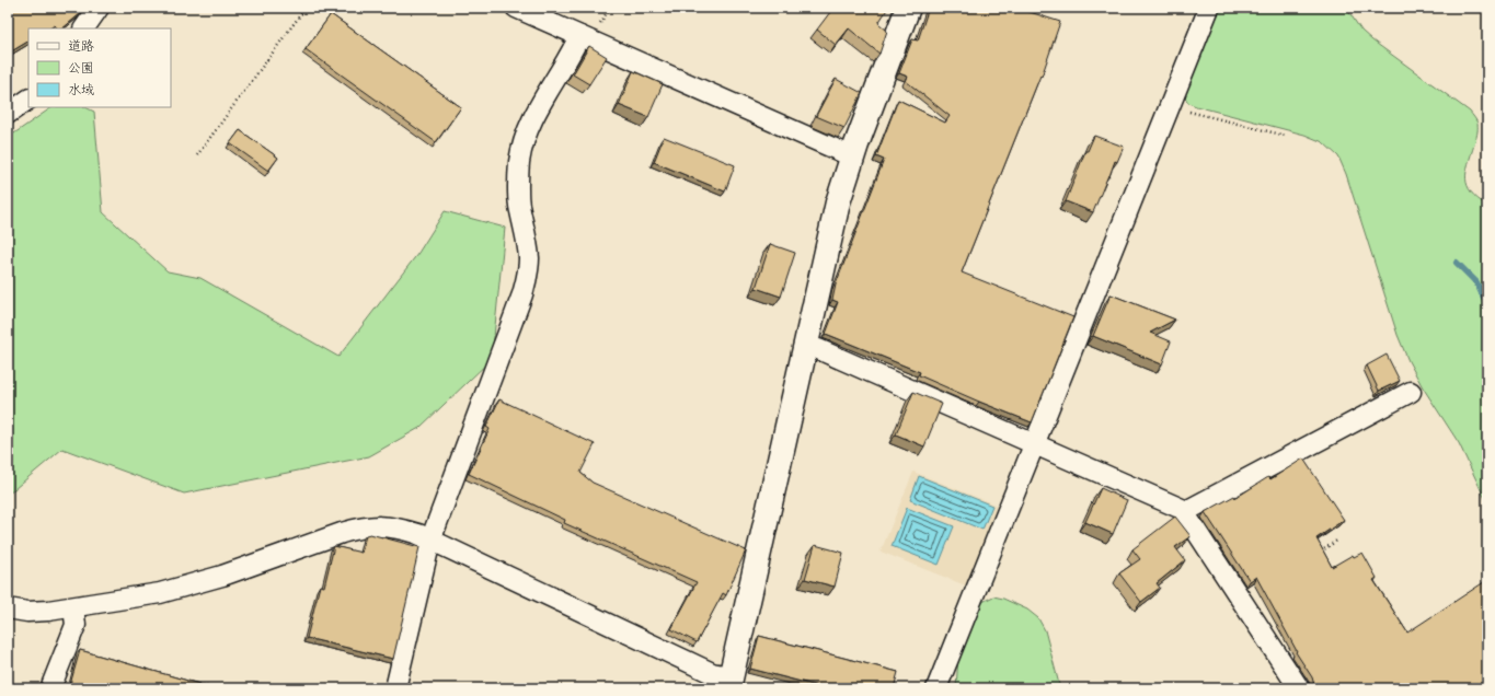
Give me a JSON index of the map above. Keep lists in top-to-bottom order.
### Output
{
  "legend": ["道路", "公園", "水域"]
}
